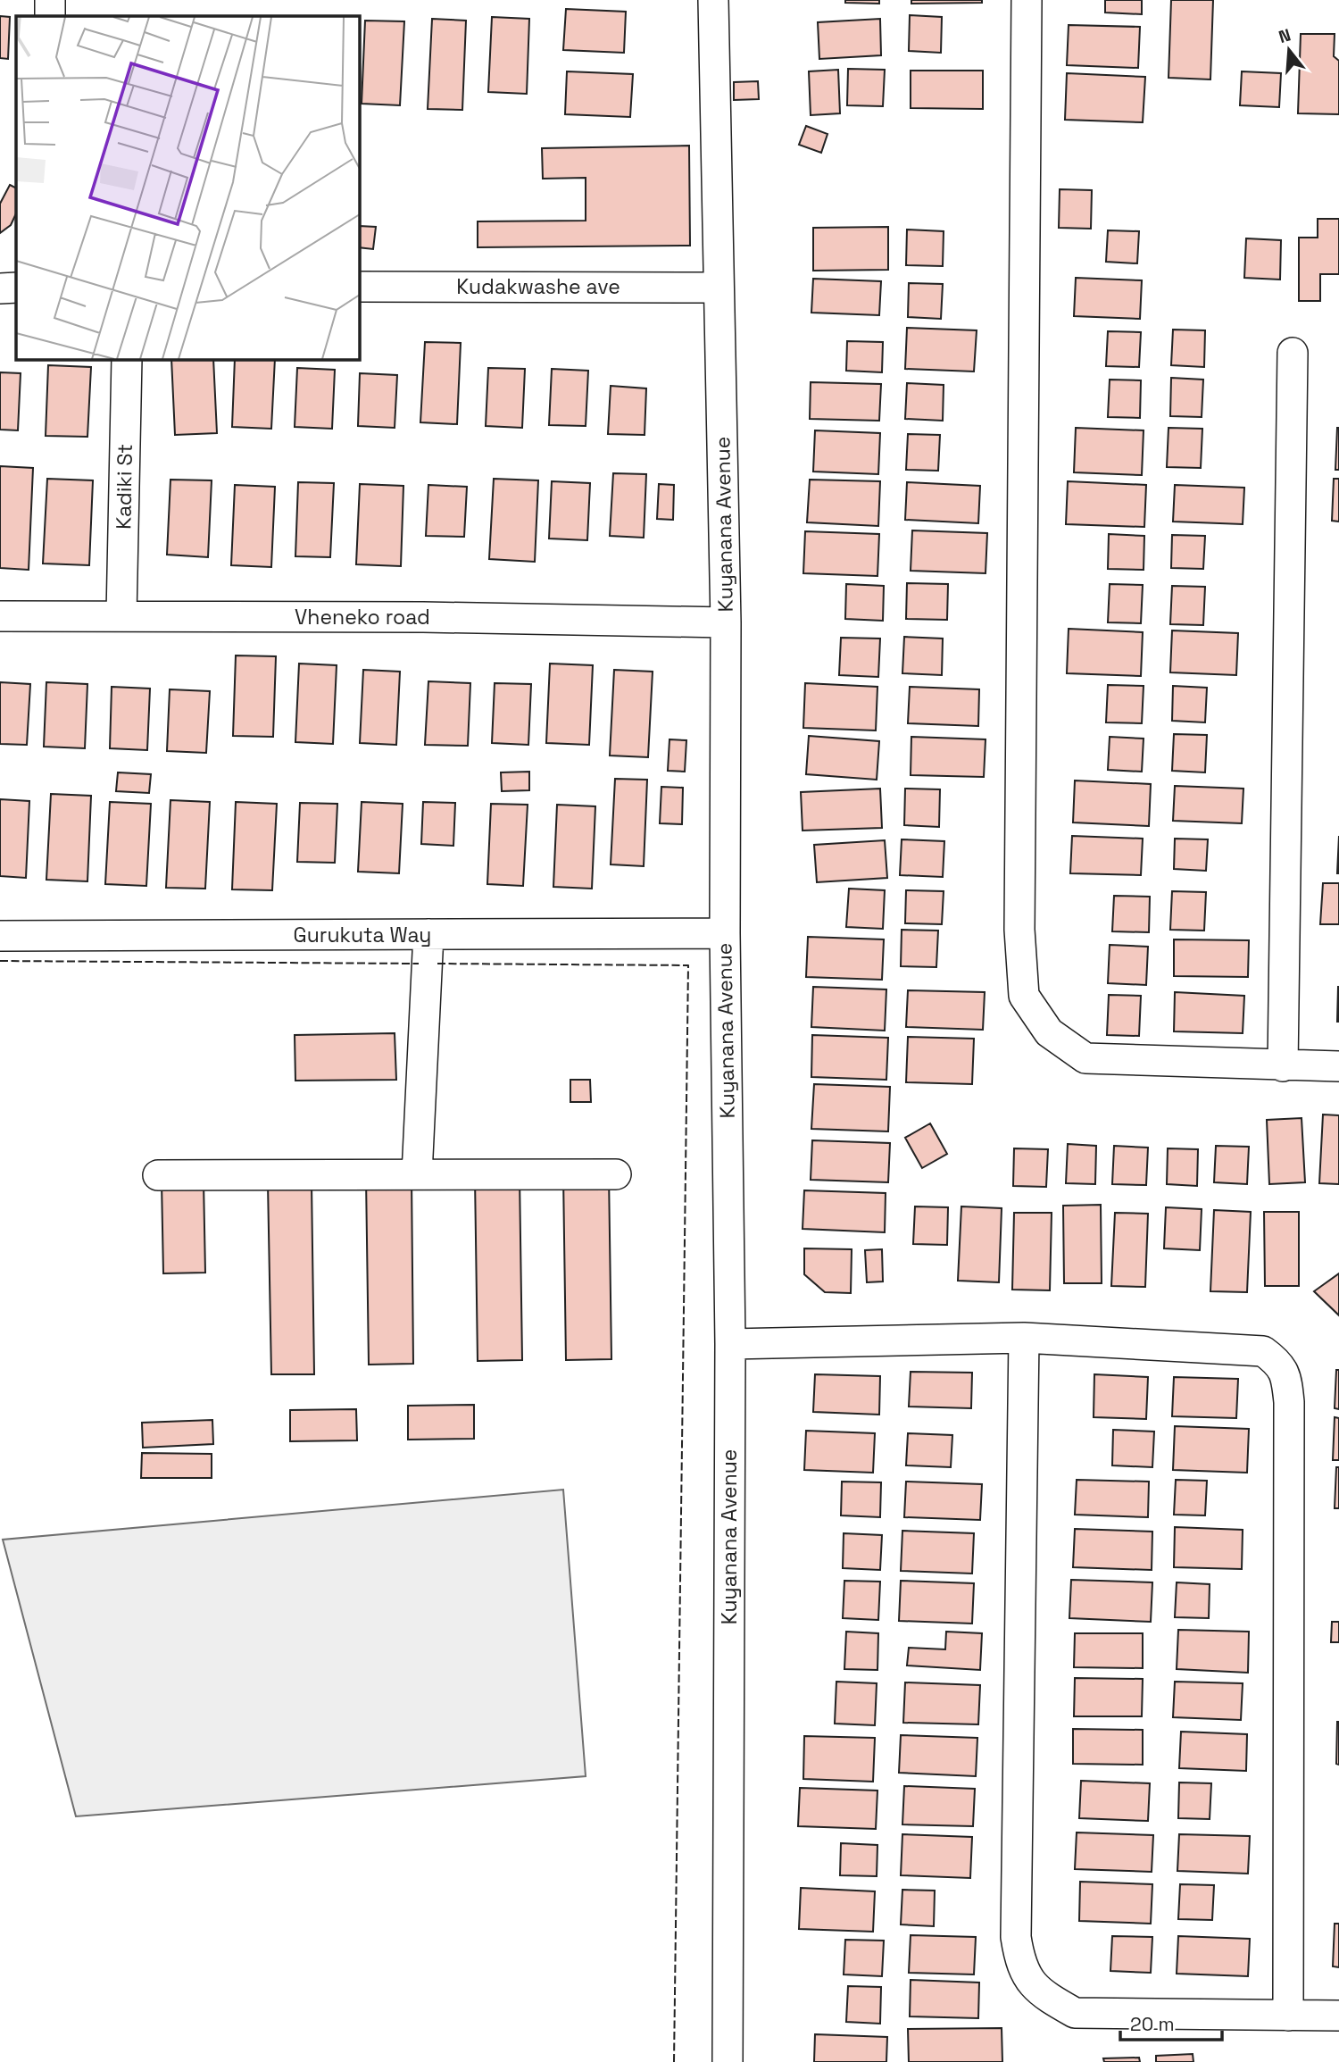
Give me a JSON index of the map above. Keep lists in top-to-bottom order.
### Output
{
  "streets": {
    "street": [
      "Kudakwashe ave",
      "Kadiki St",
      "Kuyanana Avenue",
      "Vheneko road",
      "Gurukuta Way"
    ]
  },
  "crossings": [
    ["Kudakwashe ave", "Kuyanana Avenue"],
    ["Kadiki St", "Vheneko road"],
    ["Kuyanana Avenue", "Vheneko road"],
    ["Kuyanana Avenue", "Gurukuta Way"]
  ],
  "scale_bar": "20 m",
  "north": "top"
}
